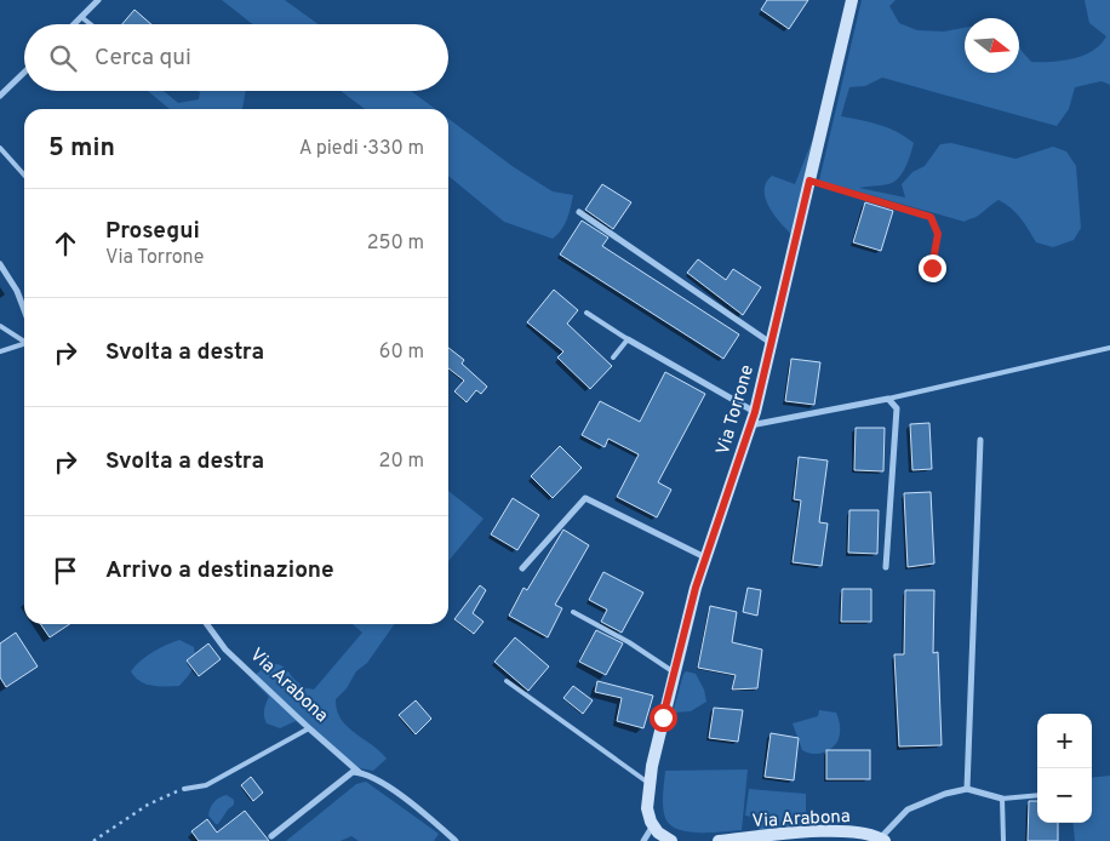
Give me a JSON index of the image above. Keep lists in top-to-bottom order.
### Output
{
  "streets": {
    "main road": ["Via Torrone", "Via Arabona"]
  },
  "north": "right",
  "page": {
    "search": "Cerca qui",
    "heading": ["5 min", "A piedi · 330 m"],
    "list": [
      ["Prosegui", "Via Torrone", "250 m"],
      ["Svolta a destra", "60 m"],
      ["Svolta a destra", "20 m"],
      "Arrivo a destinazione"
    ],
    "map_buttons": ["+", "−"]
  }
}
